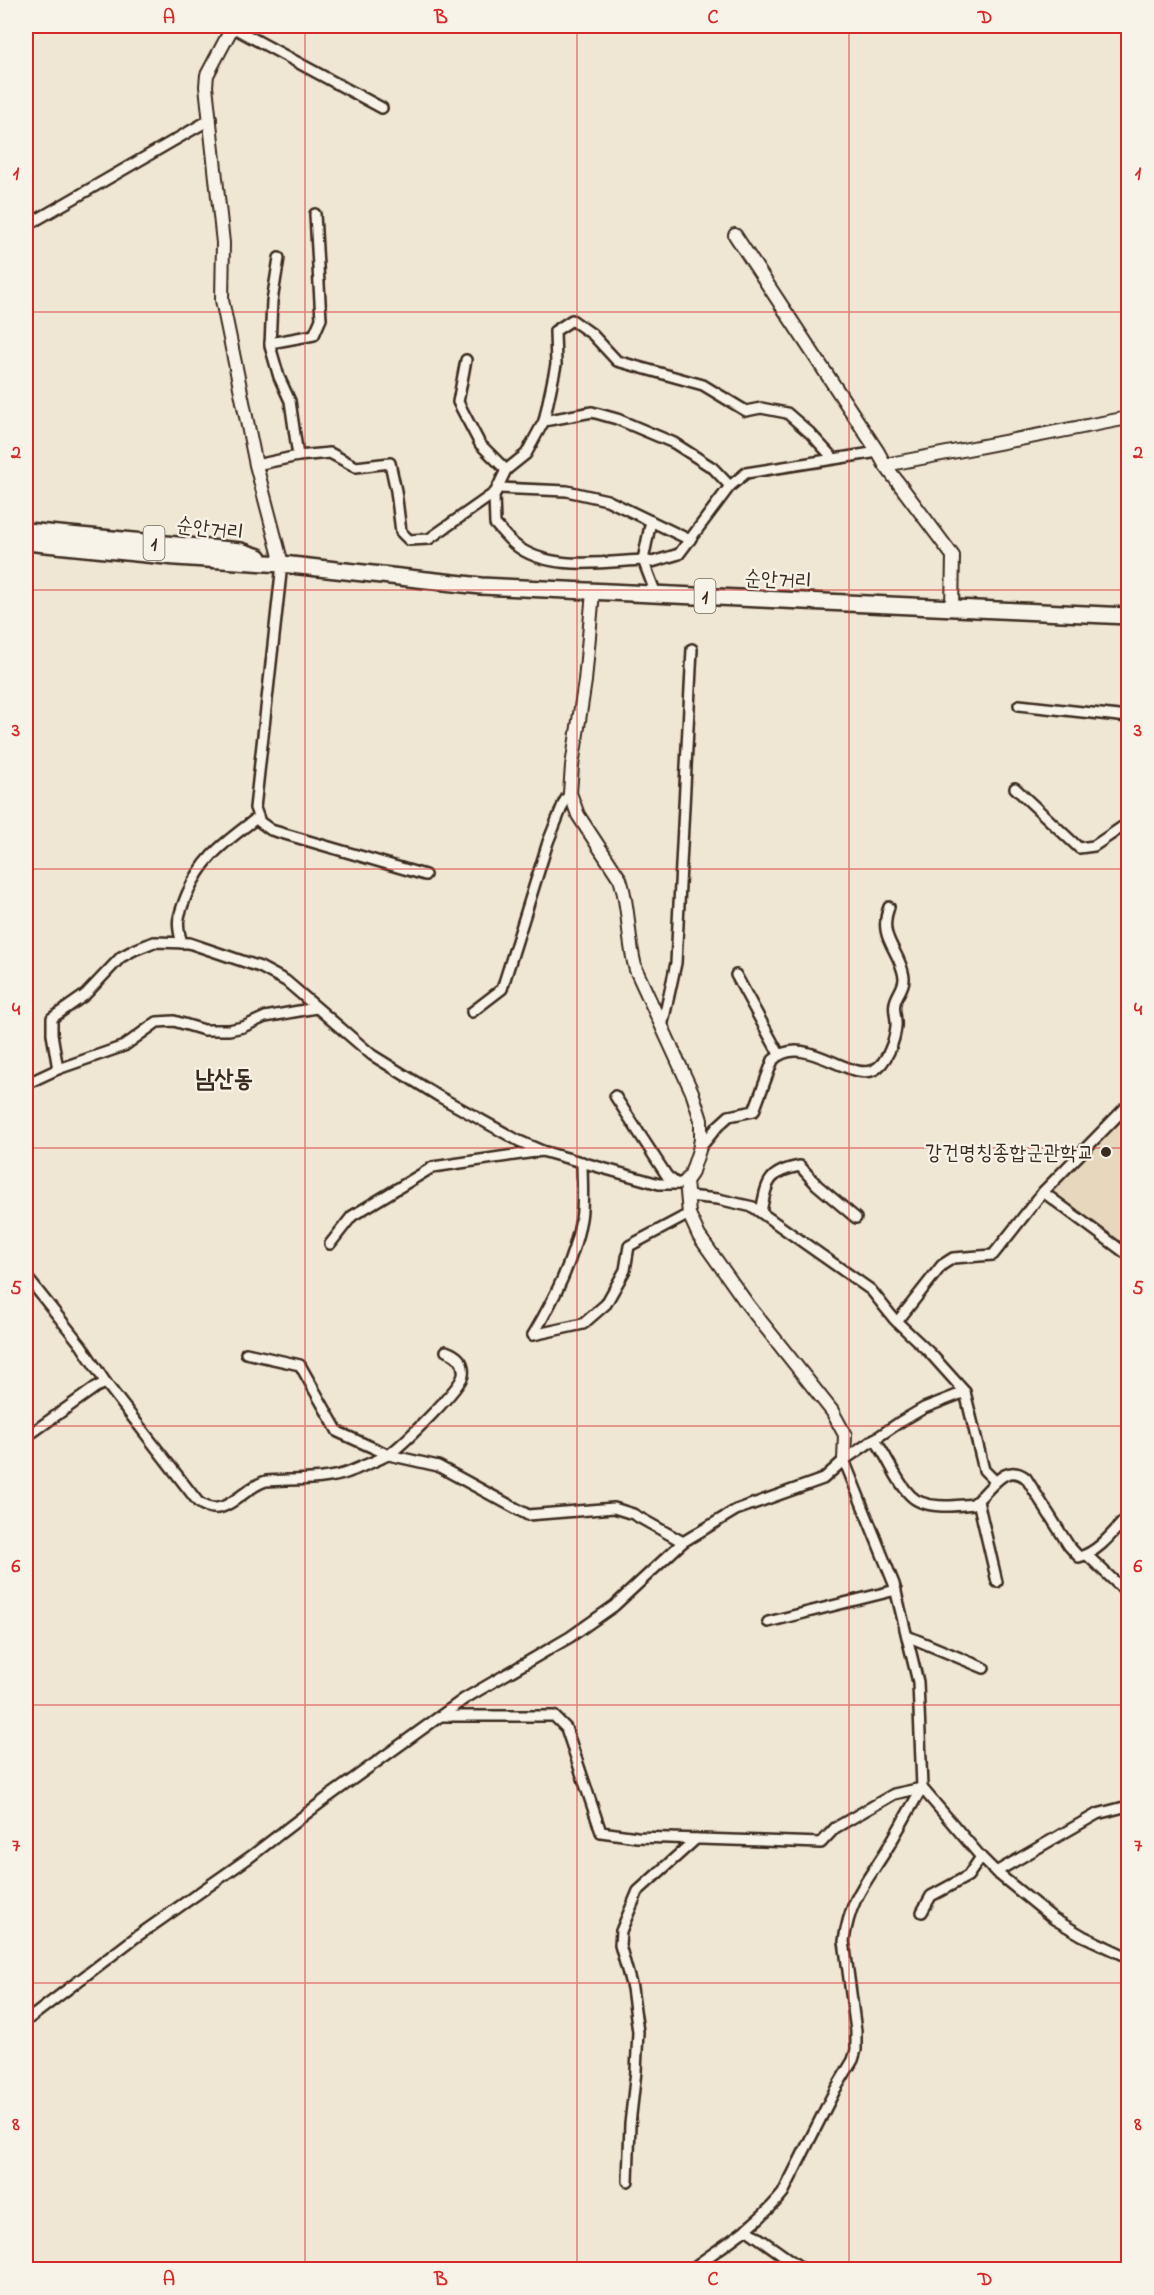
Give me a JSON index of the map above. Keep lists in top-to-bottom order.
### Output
{
  "streets": {
    "main road": ["순안거리", "1"]
  },
  "districts": ["남산동"],
  "places": ["강건명칭종합군관학교"],
  "grid": {
    "columns": [
      "A",
      "B",
      "C",
      "D"
    ],
    "rows": [
      "1",
      "2",
      "3",
      "4",
      "5",
      "6",
      "7",
      "8"
    ]
  }
}
